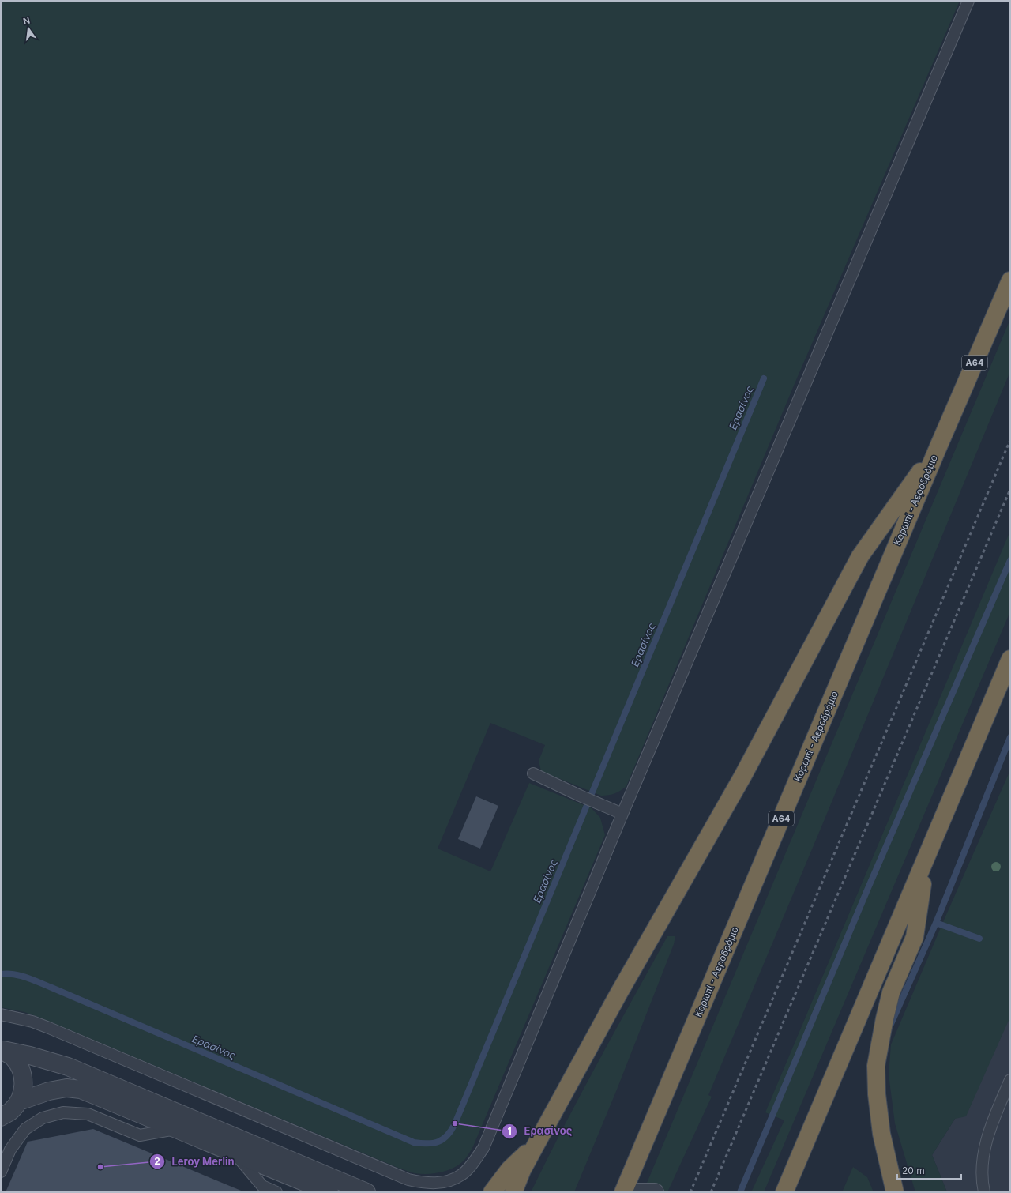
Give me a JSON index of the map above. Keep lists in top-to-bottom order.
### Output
{
  "streets": {
    "highway": ["Α64", "Κορωπί - Αεροδρόμιο"]
  },
  "water": ["Ερασίνος"],
  "places": ["Ερασίνος", "Leroy Merlin"],
  "scale_bar": "20 m",
  "north": "top"
}
